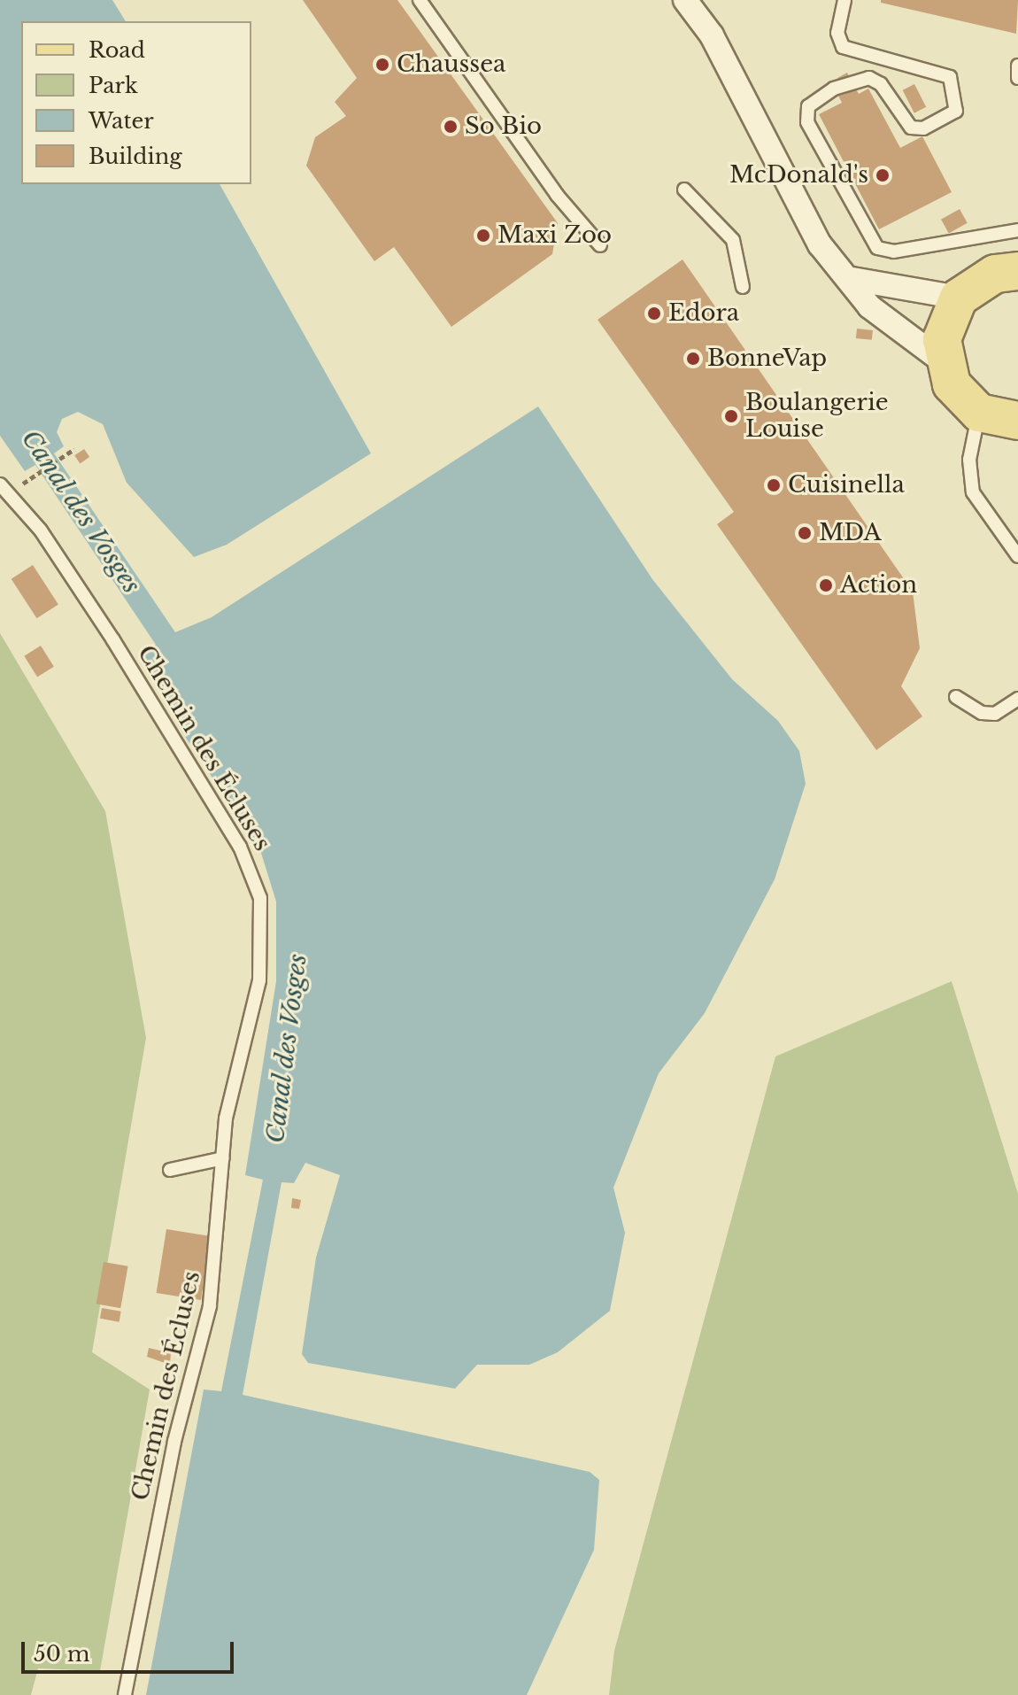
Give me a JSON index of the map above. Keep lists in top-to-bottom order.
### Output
{
  "streets": {
    "lane": ["Chemin des Écluses"]
  },
  "water": ["Canal des Vosges"],
  "places": [
    "Chaussea",
    "So Bio",
    "McDonald's",
    "Maxi Zoo",
    "Edora",
    "BonneVap",
    "Boulangerie Louise",
    "Cuisinella",
    "MDA",
    "Action"
  ],
  "legend": [
    "Road",
    "Park",
    "Water",
    "Building"
  ],
  "scale_bar": "50 m"
}
